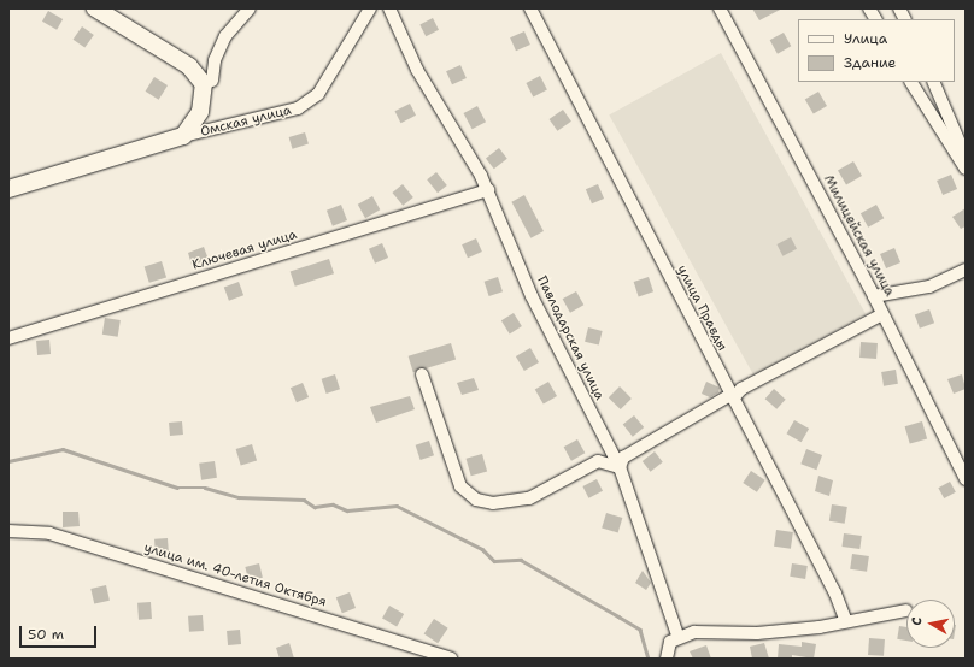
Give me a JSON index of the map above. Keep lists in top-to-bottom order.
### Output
{
  "streets": {
    "street": [
      "Омская улица",
      "Милицейская улица",
      "Ключевая улица",
      "улица Правды",
      "Павлодарская улица",
      "улица им. 40-летия Октября"
    ]
  },
  "crossings": [
    ["Ключевая улица", "Павлодарская улица"]
  ],
  "legend": ["Улица", "Здание"],
  "scale_bar": "50 m",
  "north": "left"
}
